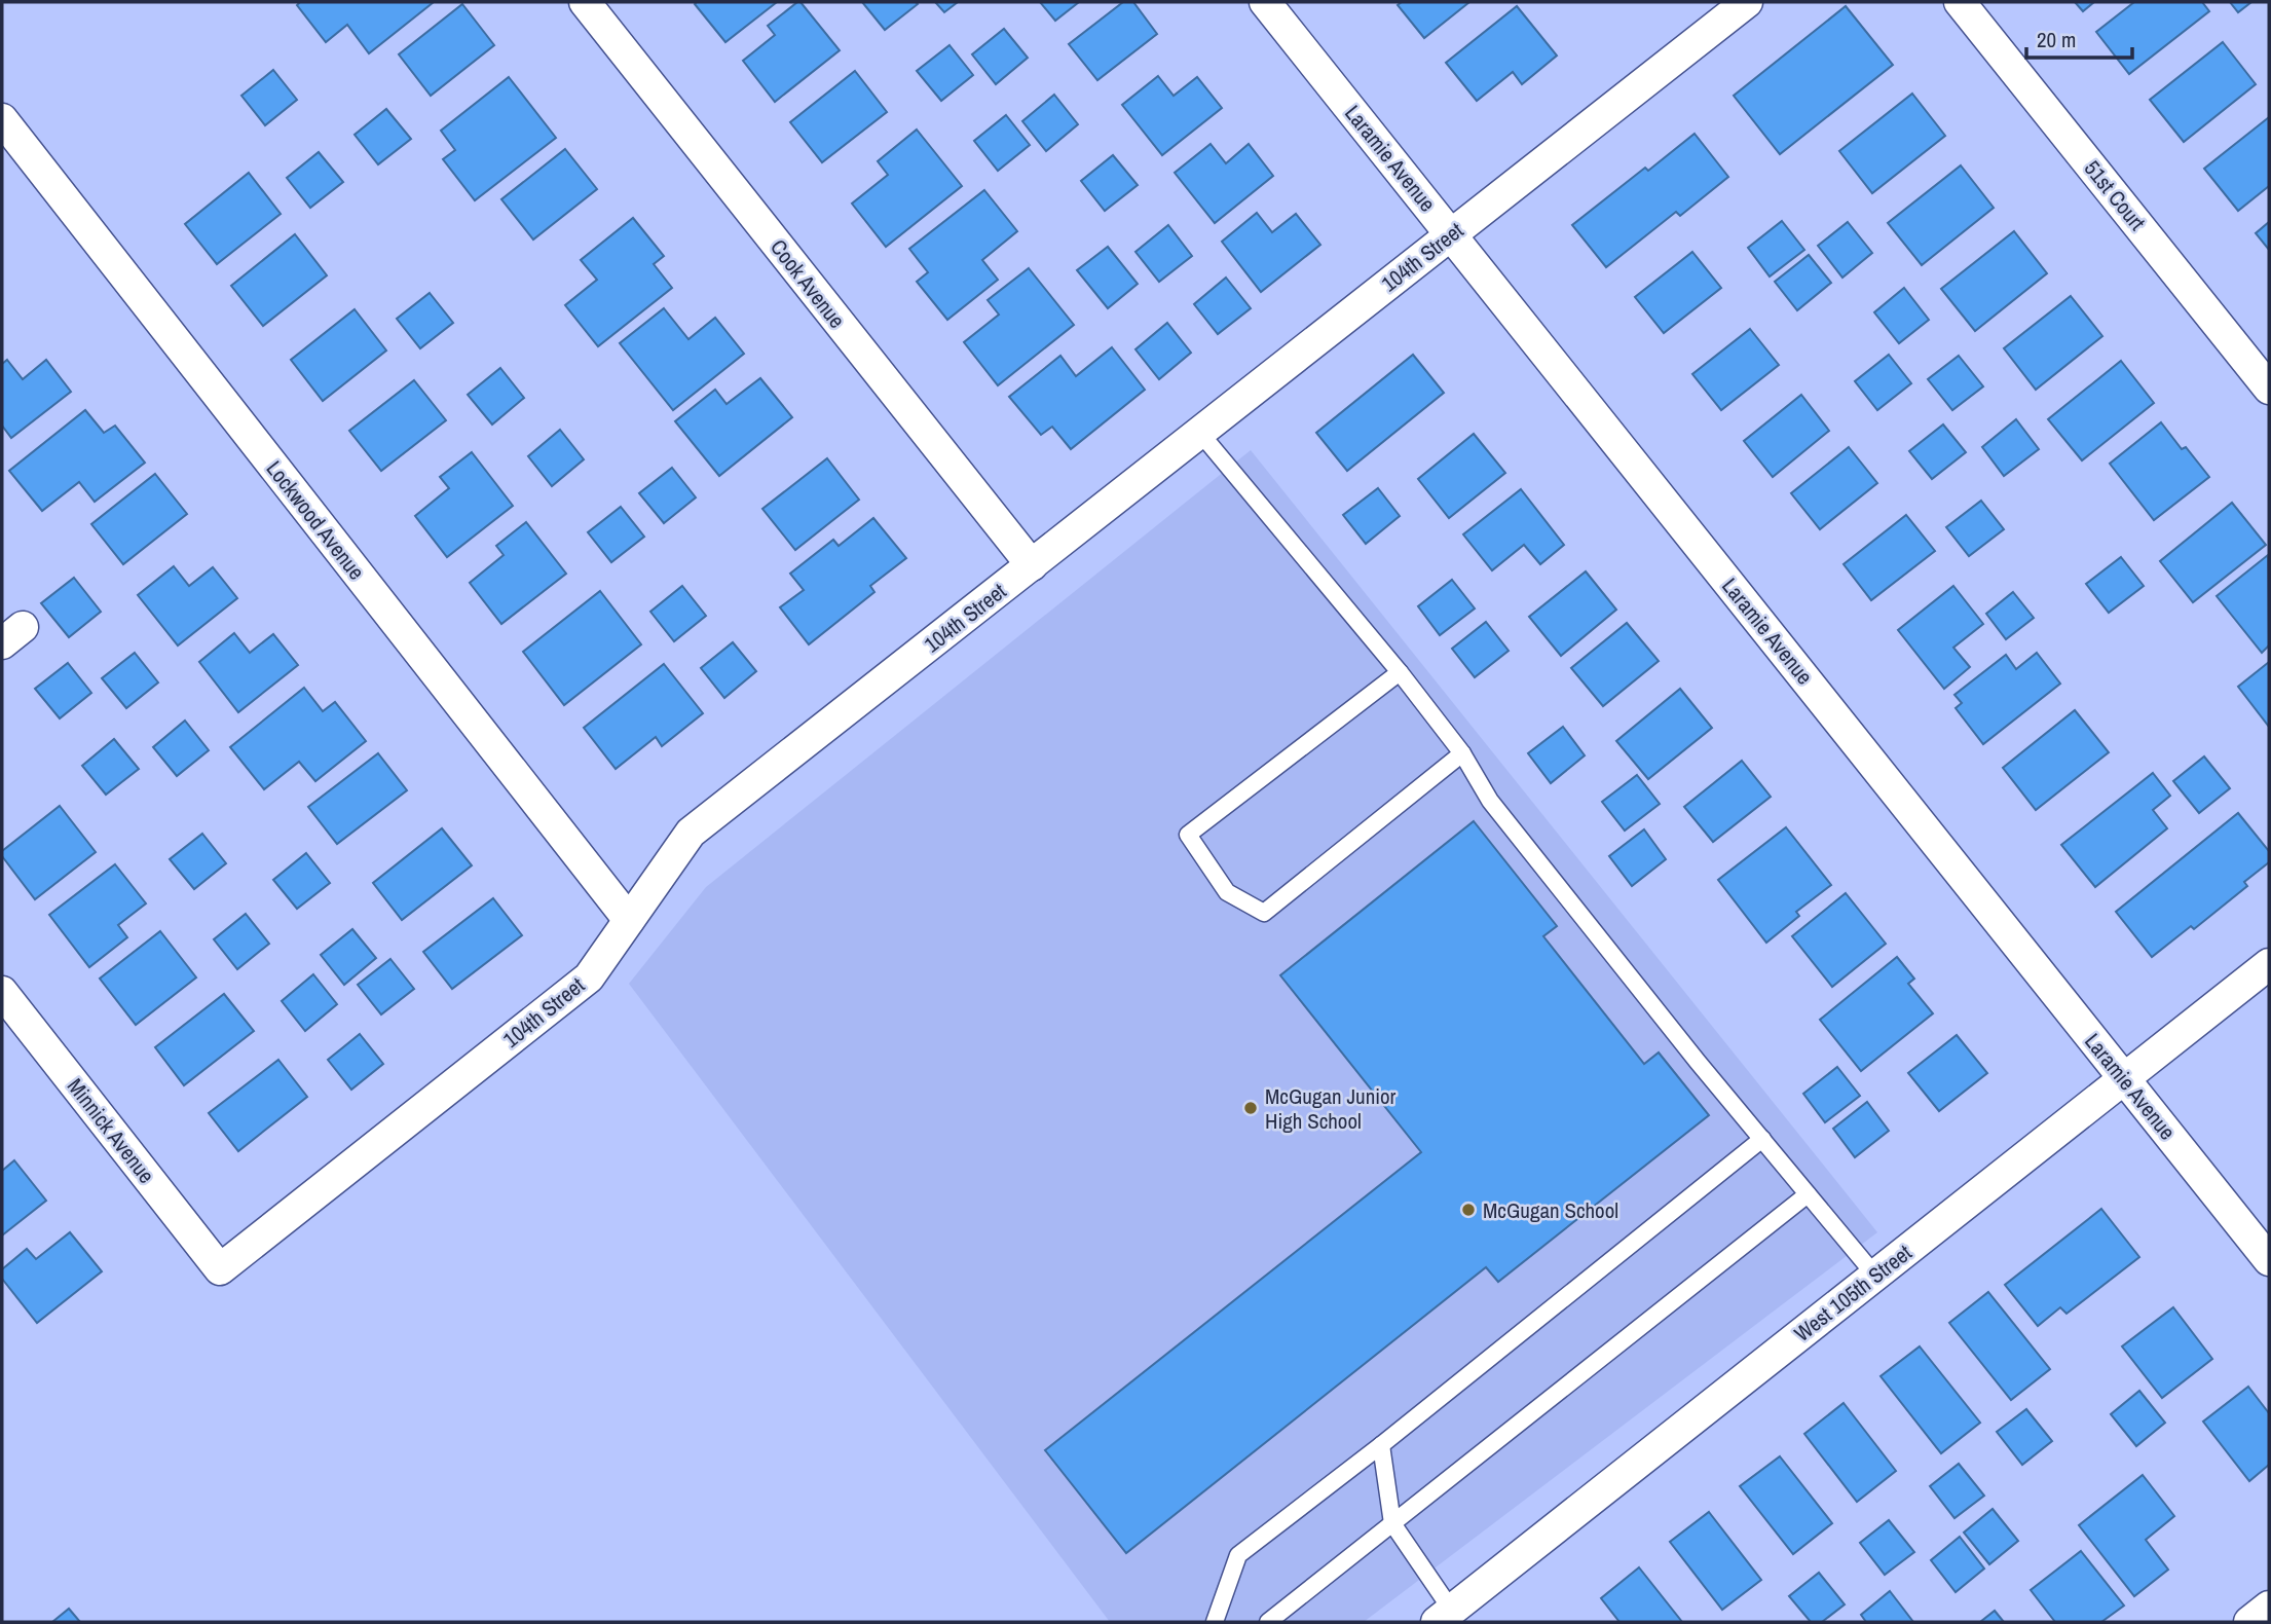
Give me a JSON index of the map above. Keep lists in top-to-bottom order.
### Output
{
  "streets": {
    "street": [
      "Laramie Avenue",
      "51st Court",
      "104th Street",
      "Cook Avenue",
      "Lockwood Avenue",
      "Minnick Avenue",
      "West 105th Street"
    ]
  },
  "crossings": [
    ["Laramie Avenue", "104th Street"],
    ["Laramie Avenue", "West 105th Street"],
    ["104th Street", "Cook Avenue"],
    ["104th Street", "Lockwood Avenue"],
    ["104th Street", "Minnick Avenue"]
  ],
  "places": ["McGugan Junior High School", "McGugan School"],
  "scale_bar": "20 m"
}
